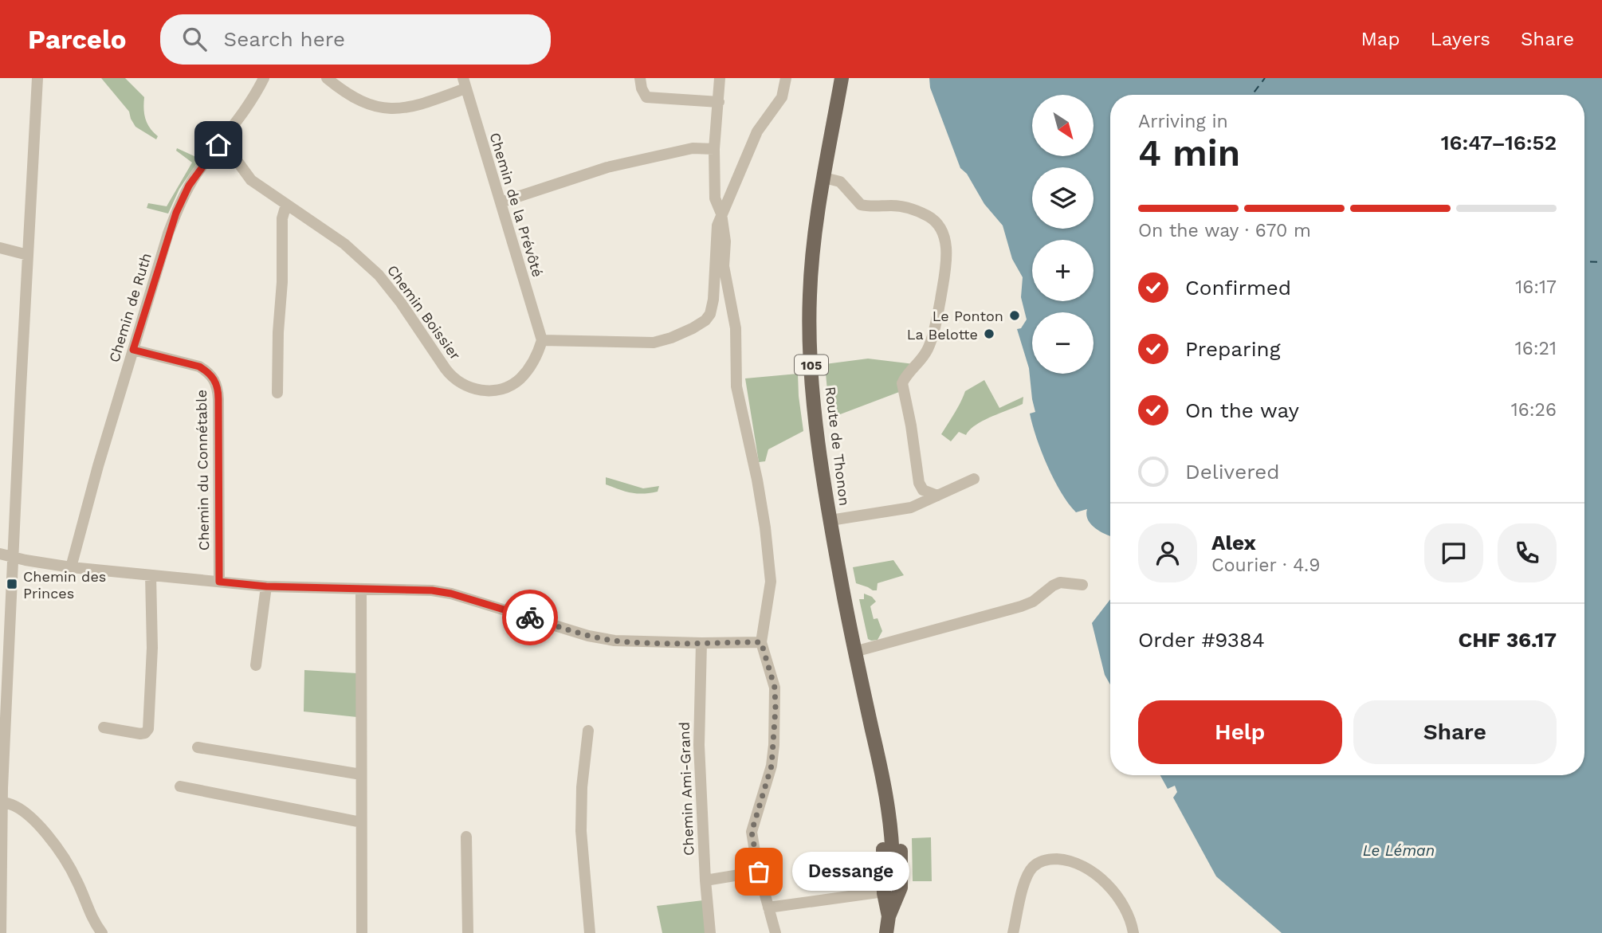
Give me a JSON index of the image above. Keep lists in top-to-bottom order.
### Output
{
  "streets": {
    "main road": ["105", "Route de Thonon"],
    "street": [
      "Chemin de la Prévôté",
      "Chemin de Ruth",
      "Chemin Boissier",
      "Chemin du Connétable",
      "Chemin Ami-Grand"
    ]
  },
  "crossings": [
    ["Chemin de la Prévôté", "Chemin Boissier"],
    ["Chemin de Ruth", "Chemin Boissier"],
    ["Chemin de Ruth", "Chemin du Connétable"],
    ["105", "Route de Thonon"]
  ],
  "water": ["Le Léman"],
  "places": {
    "other": ["Le Ponton", "La Belotte", "Dessange"],
    "transit": ["Chemin des Princes"]
  },
  "north": "bottom right",
  "page": {
    "header": "Parcelo",
    "search": "Search here",
    "nav": ["Map", "Layers", "Share"],
    "map_buttons": ["+", "−"],
    "heading": ["4 min", "Arriving in", "16:47–16:52"],
    "panel": [
      "Alex",
      "Courier · 4.9",
      "Order #9384",
      "CHF 36.17"
    ],
    "bar": "On the way · 670 m",
    "list": [
      ["Confirmed", "16:17"],
      ["Preparing", "16:21"],
      ["On the way", "16:26"],
      "Delivered"
    ],
    "buttons": ["Help", "Share"],
    "bubble": "Dessange"
  }
}
